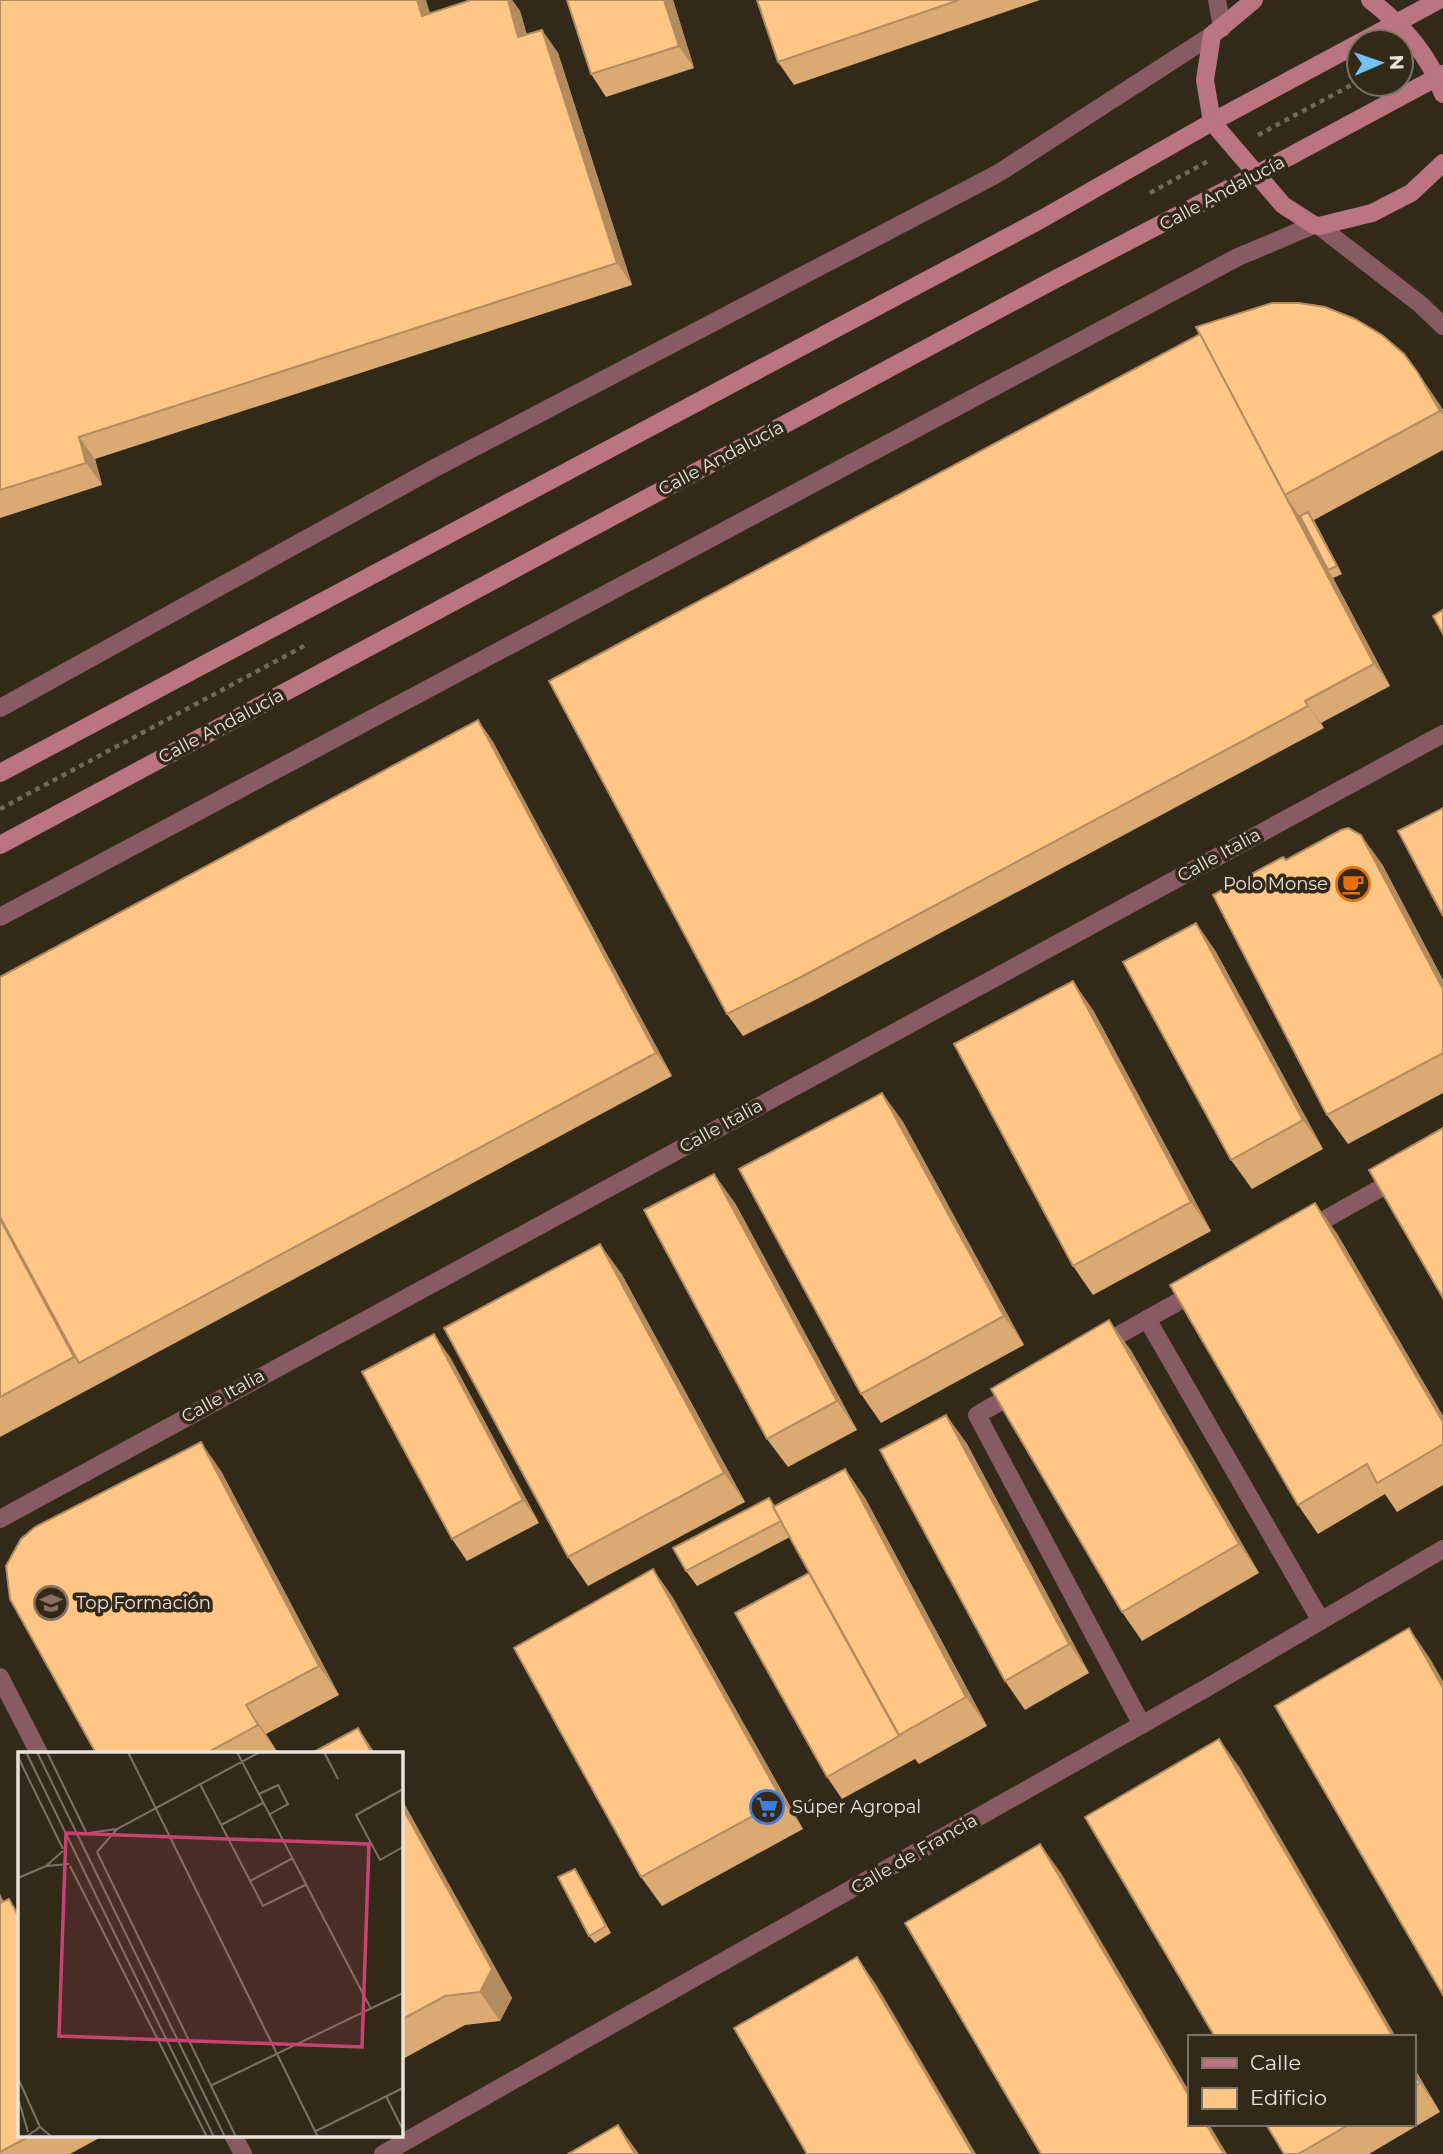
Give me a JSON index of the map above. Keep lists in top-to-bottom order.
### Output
{
  "streets": {
    "main road": ["Calle Andalucía"],
    "street": ["Calle Italia", "Calle de Francia"]
  },
  "places": {
    "cafe": ["Polo Monse"],
    "school or university": ["Top Formación"],
    "supermarket": ["Súper Agropal"]
  },
  "legend": ["Calle", "Edificio"],
  "north": "right"
}
